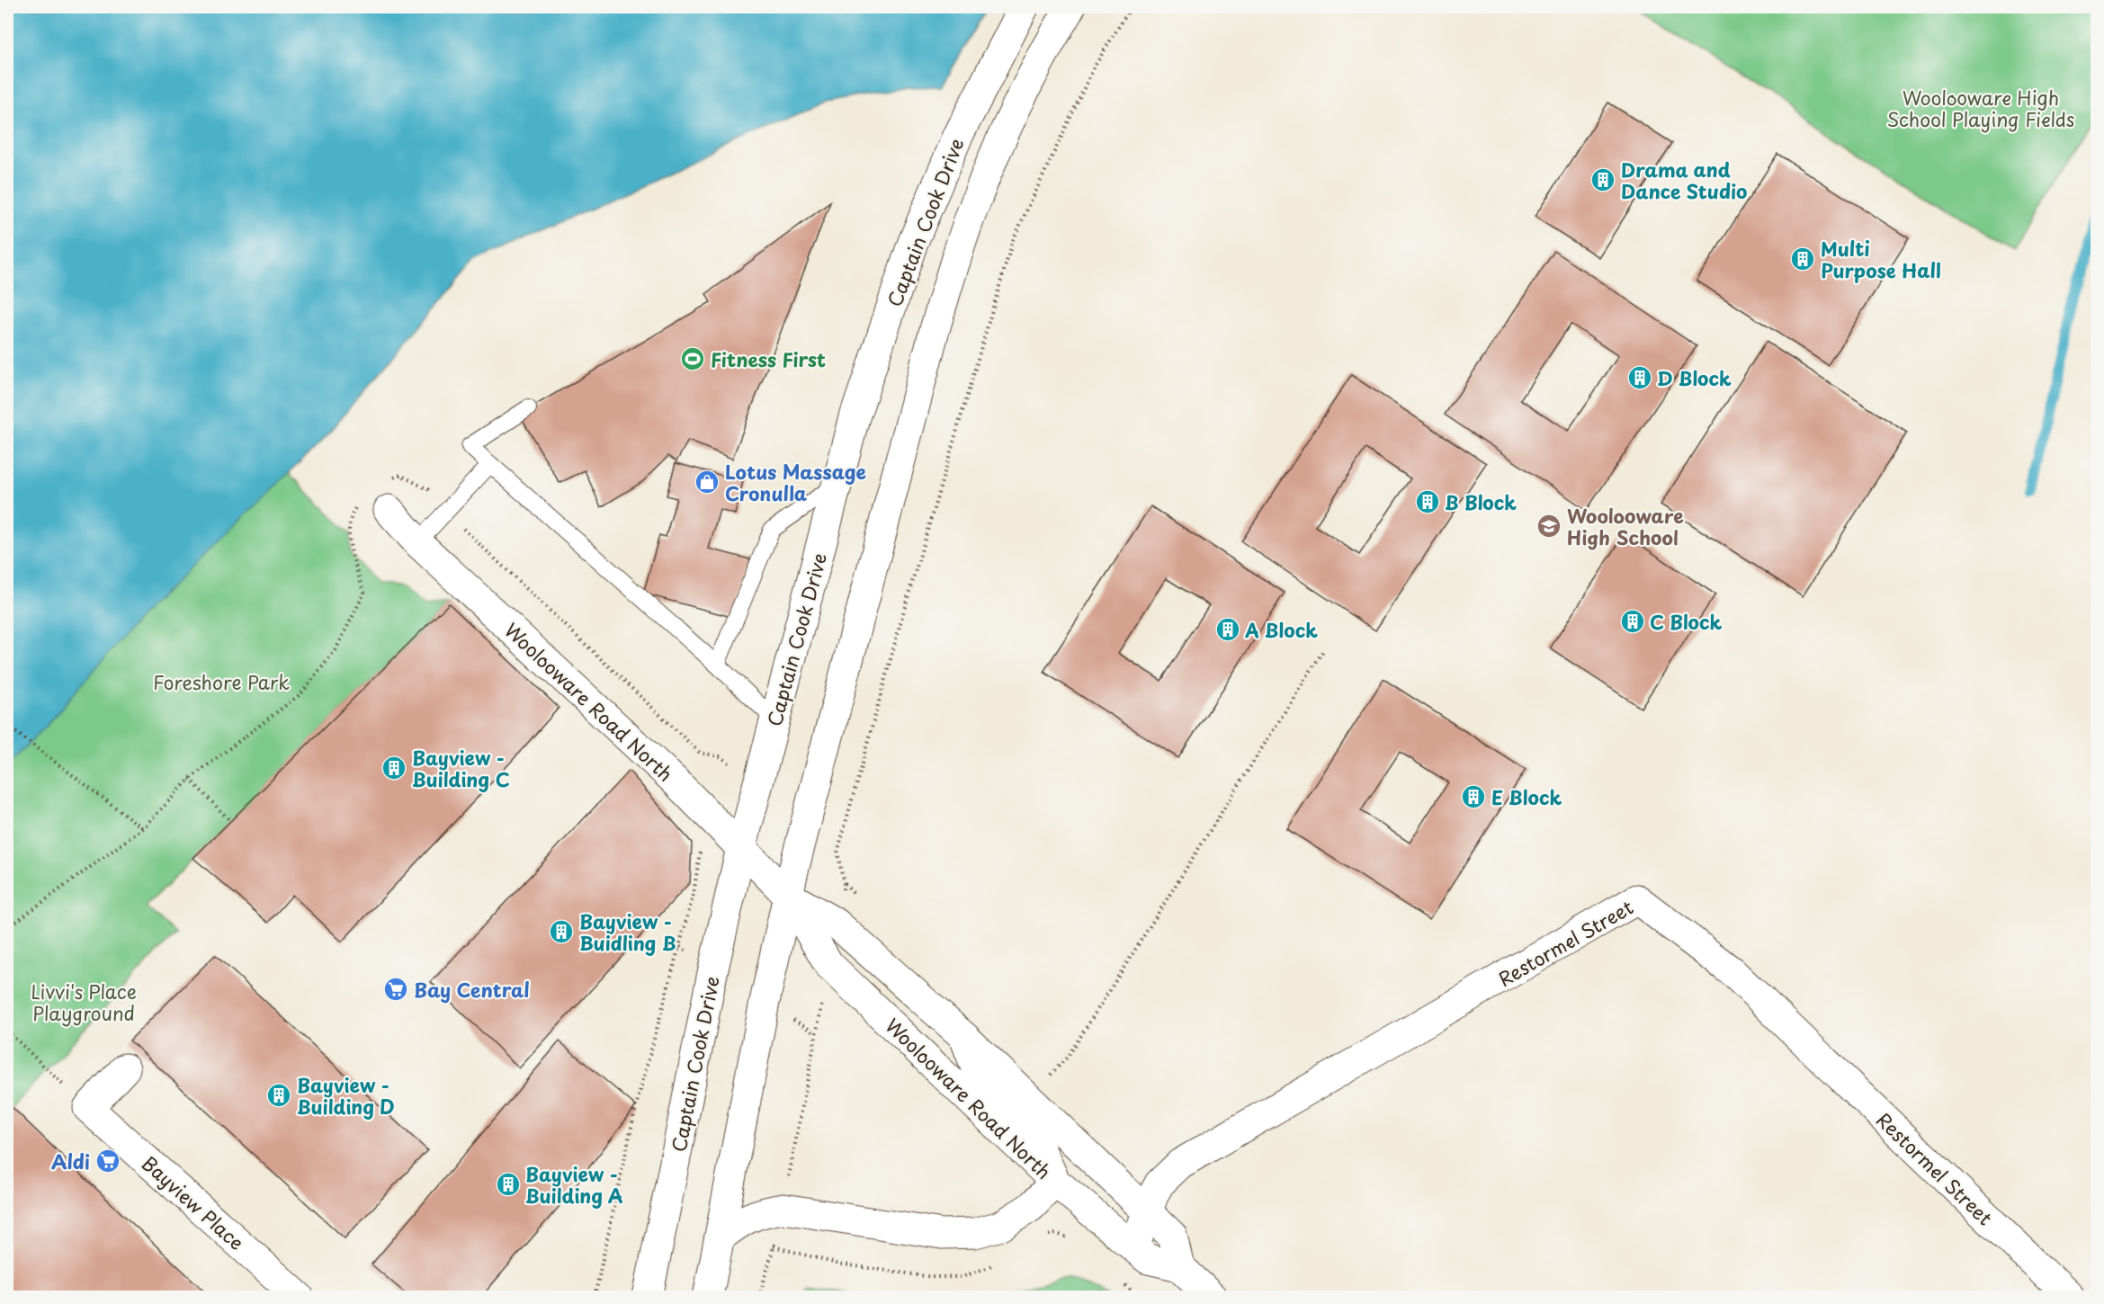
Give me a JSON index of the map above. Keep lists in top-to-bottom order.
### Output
{
  "streets": {
    "street": [
      "Captain Cook Drive",
      "Woolooware Road North",
      "Restormel Street",
      "Bayview Place"
    ]
  },
  "crossings": [
    ["Captain Cook Drive", "Woolooware Road North"],
    ["Woolooware Road North", "Restormel Street"]
  ],
  "parks": ["Woolooware High School Playing Fields", "Foreshore Park", "Livvi's Place Playground"],
  "places": {
    "building": [
      "Drama and Dance Studio",
      "Multi Purpose Hall",
      "D Block",
      "B Block",
      "C Block",
      "A Block",
      "Bayview - Building C",
      "E Block",
      "Bayview - Buidling B",
      "Bayview - Building D",
      "Bayview - Building A"
    ],
    "sports": ["Fitness First"],
    "shop": ["Lotus Massage Cronulla"],
    "school or university": ["Woolooware High School"],
    "supermarket": ["Bay Central", "Aldi"]
  }
}
